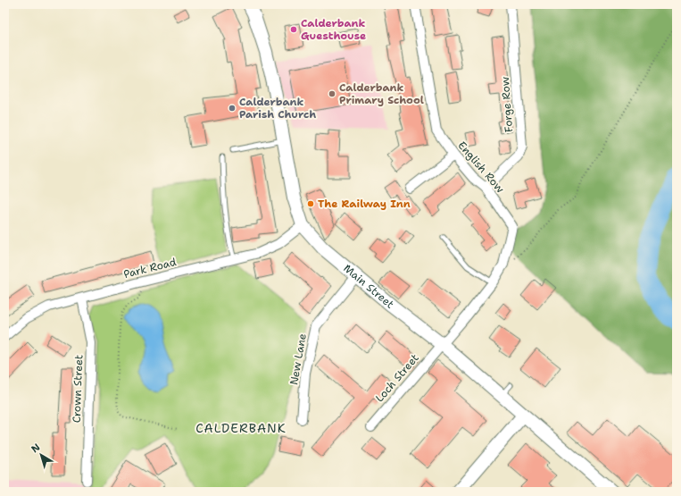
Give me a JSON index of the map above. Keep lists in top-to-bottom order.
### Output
{
  "streets": {
    "main road": ["Main Street"],
    "street": [
      "Forge Row",
      "English Row",
      "Park Road",
      "New Lane",
      "Loch Street",
      "Crown Street"
    ]
  },
  "crossings": [
    ["Forge Row", "English Row"],
    ["English Row", "Main Street"],
    ["English Row", "Loch Street"],
    ["Park Road", "Main Street"],
    ["Park Road", "Crown Street"],
    ["Main Street", "New Lane"],
    ["Main Street", "Loch Street"]
  ],
  "districts": ["CALDERBANK"],
  "places": [
    "Calderbank Guesthouse",
    "Calderbank Primary School",
    "Calderbank Parish Church",
    "The Railway Inn"
  ],
  "north": "top left"
}
